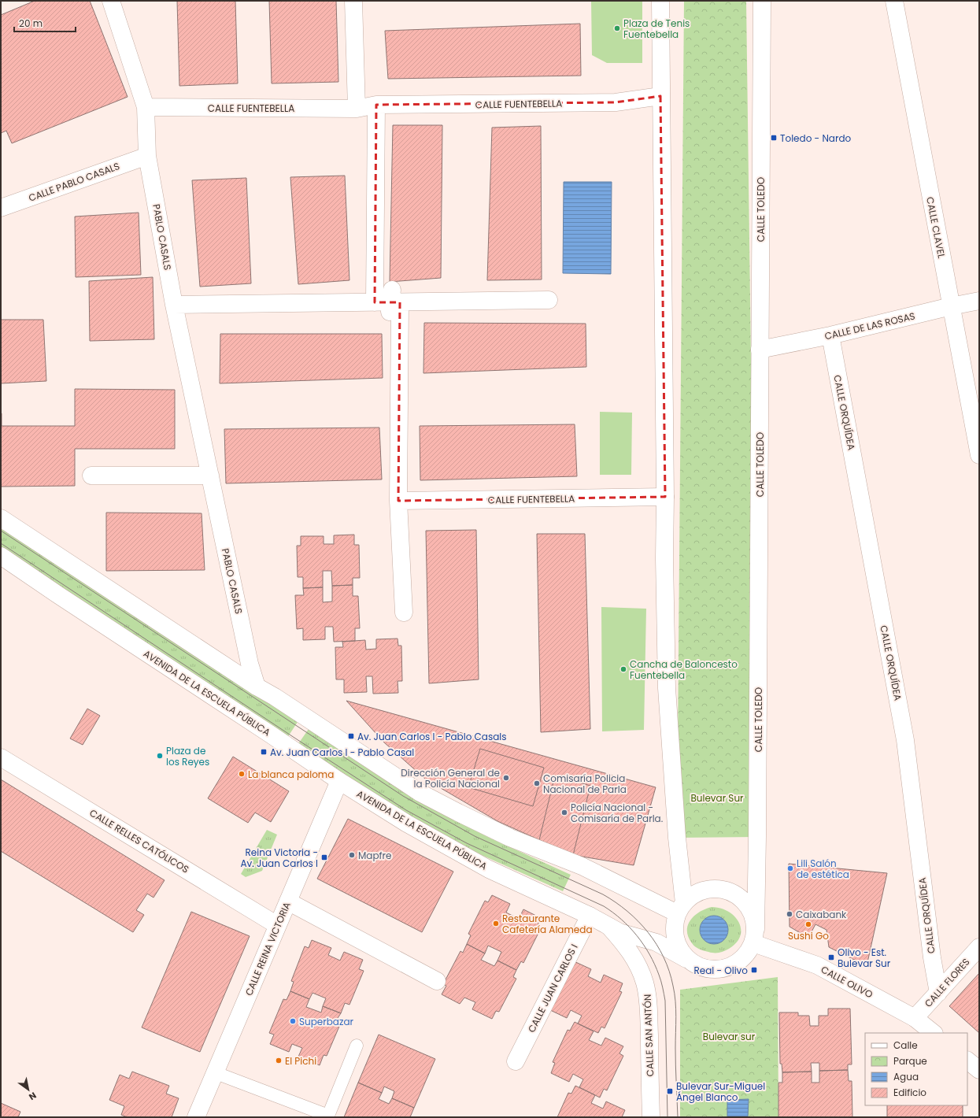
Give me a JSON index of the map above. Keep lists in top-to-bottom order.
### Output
{
  "streets": {
    "street": [
      "CALLE FUENTEBELLA",
      "CALLE PABLO CASALS",
      "CALLE TOLEDO",
      "CALLE CLAVEL",
      "PABLO CASALS",
      "CALLE DE LAS ROSAS",
      "CALLE ORQUÍDEA",
      "AVENIDA DE LA ESCUELA PÚBLICA",
      "CALLE RELLES CATÓLICOS",
      "CALLE REINA VICTORIA",
      "CALLE OLIVO",
      "CALLE FLORES",
      "CALLE JUAN CARLOS I",
      "CALLE SAN ANTÓN"
    ]
  },
  "crossings": [
    ["CALLE FUENTEBELLA", "PABLO CASALS"],
    ["CALLE PABLO CASALS", "PABLO CASALS"],
    ["CALLE TOLEDO", "CALLE DE LAS ROSAS"],
    ["CALLE TOLEDO", "AVENIDA DE LA ESCUELA PÚBLICA"],
    ["CALLE TOLEDO", "CALLE OLIVO"],
    ["CALLE CLAVEL", "CALLE DE LAS ROSAS"],
    ["CALLE DE LAS ROSAS", "CALLE ORQUÍDEA"],
    ["CALLE ORQUÍDEA", "CALLE FLORES"],
    ["AVENIDA DE LA ESCUELA PÚBLICA", "CALLE REINA VICTORIA"],
    ["AVENIDA DE LA ESCUELA PÚBLICA", "CALLE OLIVO"],
    ["AVENIDA DE LA ESCUELA PÚBLICA", "CALLE JUAN CARLOS I"],
    ["AVENIDA DE LA ESCUELA PÚBLICA", "CALLE SAN ANTÓN"],
    ["CALLE RELLES CATÓLICOS", "CALLE REINA VICTORIA"],
    ["CALLE OLIVO", "CALLE FLORES"]
  ],
  "parks": ["Bulevar Sur", "Bulevar sur"],
  "places": {
    "other": [
      "Plaza de Tenis Fuentebella",
      "Cancha de Baloncesto Fuentebella",
      "Plaza de los Reyes",
      "La blanca paloma",
      "Dirección General de la Policía Nacional",
      "Comisaría Policia Nacional de Parla",
      "Policía Nacional - Comisaría de Parla.",
      "Mapfre",
      "Lili Salón de estética",
      "Caixabank",
      "Restaurante Cafetería Alameda",
      "Sushi Go",
      "Superbazar",
      "El Pichi"
    ],
    "transit": [
      "Toledo - Nardo",
      "Av. Juan Carlos I - Pablo Casals",
      "Av. Juan Carlos I - Pablo Casal",
      "Reina Victoria - Av. Juan Carlos I",
      "Olivo - Est. Bulevar Sur",
      "Real - Olivo",
      "Bulevar Sur-Miguel Ángel Blanco"
    ]
  },
  "legend": [
    "Calle",
    "Parque",
    "Agua",
    "Edificio"
  ],
  "scale_bar": "20 m",
  "north": "bottom right"
}
